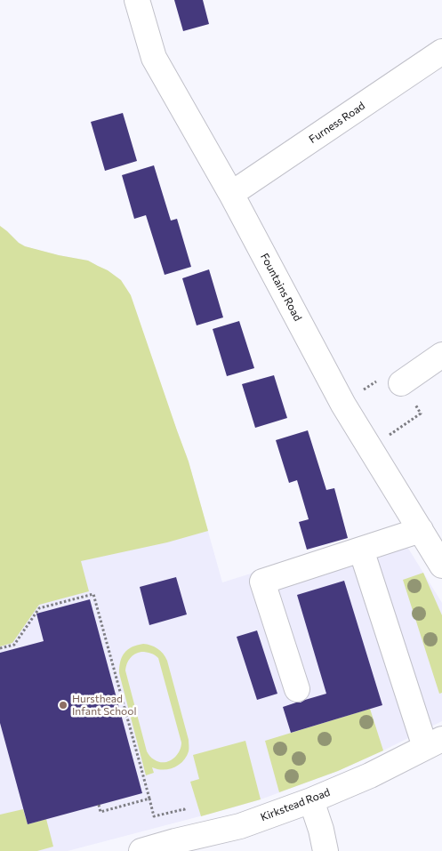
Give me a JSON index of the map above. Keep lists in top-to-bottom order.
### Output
{
  "streets": {
    "street": ["Furness Road", "Fountains Road", "Kirkstead Road"]
  },
  "crossings": [
    ["Furness Road", "Fountains Road"]
  ],
  "places": ["Hursthead Infant School"]
}
